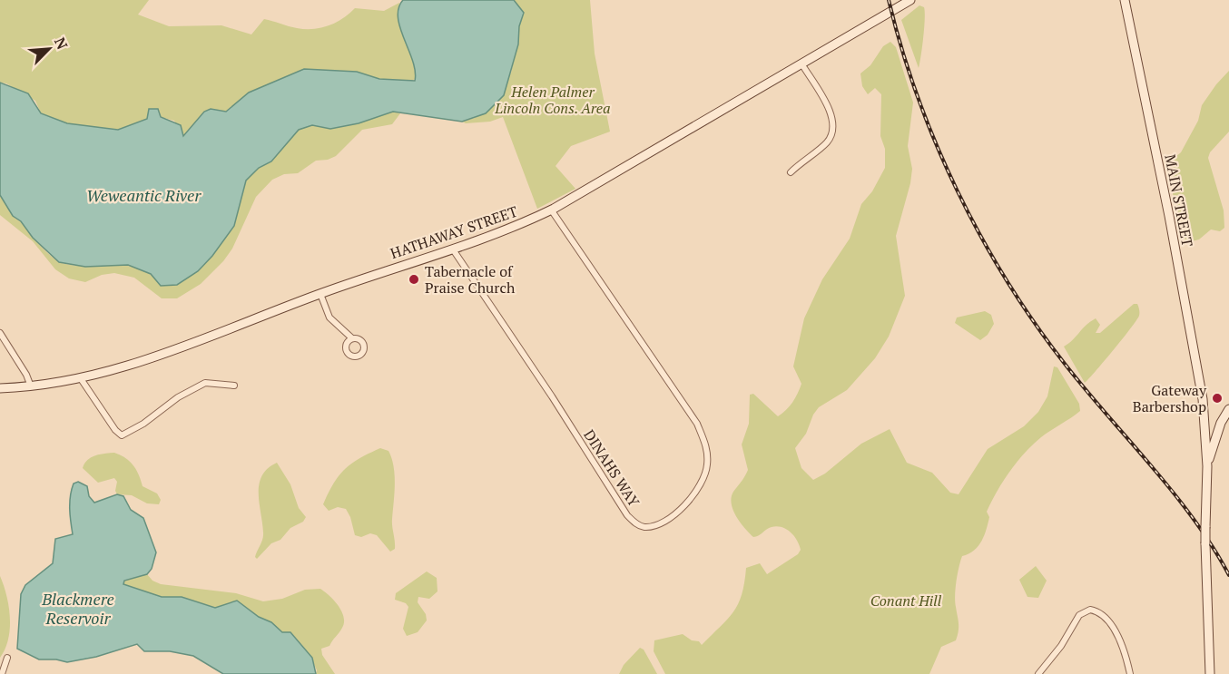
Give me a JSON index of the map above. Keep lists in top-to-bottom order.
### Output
{
  "streets": {
    "street": ["MAIN STREET", "HATHAWAY STREET", "DINAHS WAY"]
  },
  "crossings": [
    ["HATHAWAY STREET", "DINAHS WAY"]
  ],
  "water": ["Weweantic River", "Blackmere Reservoir"],
  "parks": ["Helen Palmer Lincoln Cons. Area", "Conant Hill"],
  "places": ["Tabernacle of Praise Church", "Gateway Barbershop"],
  "north": "top right"
}
